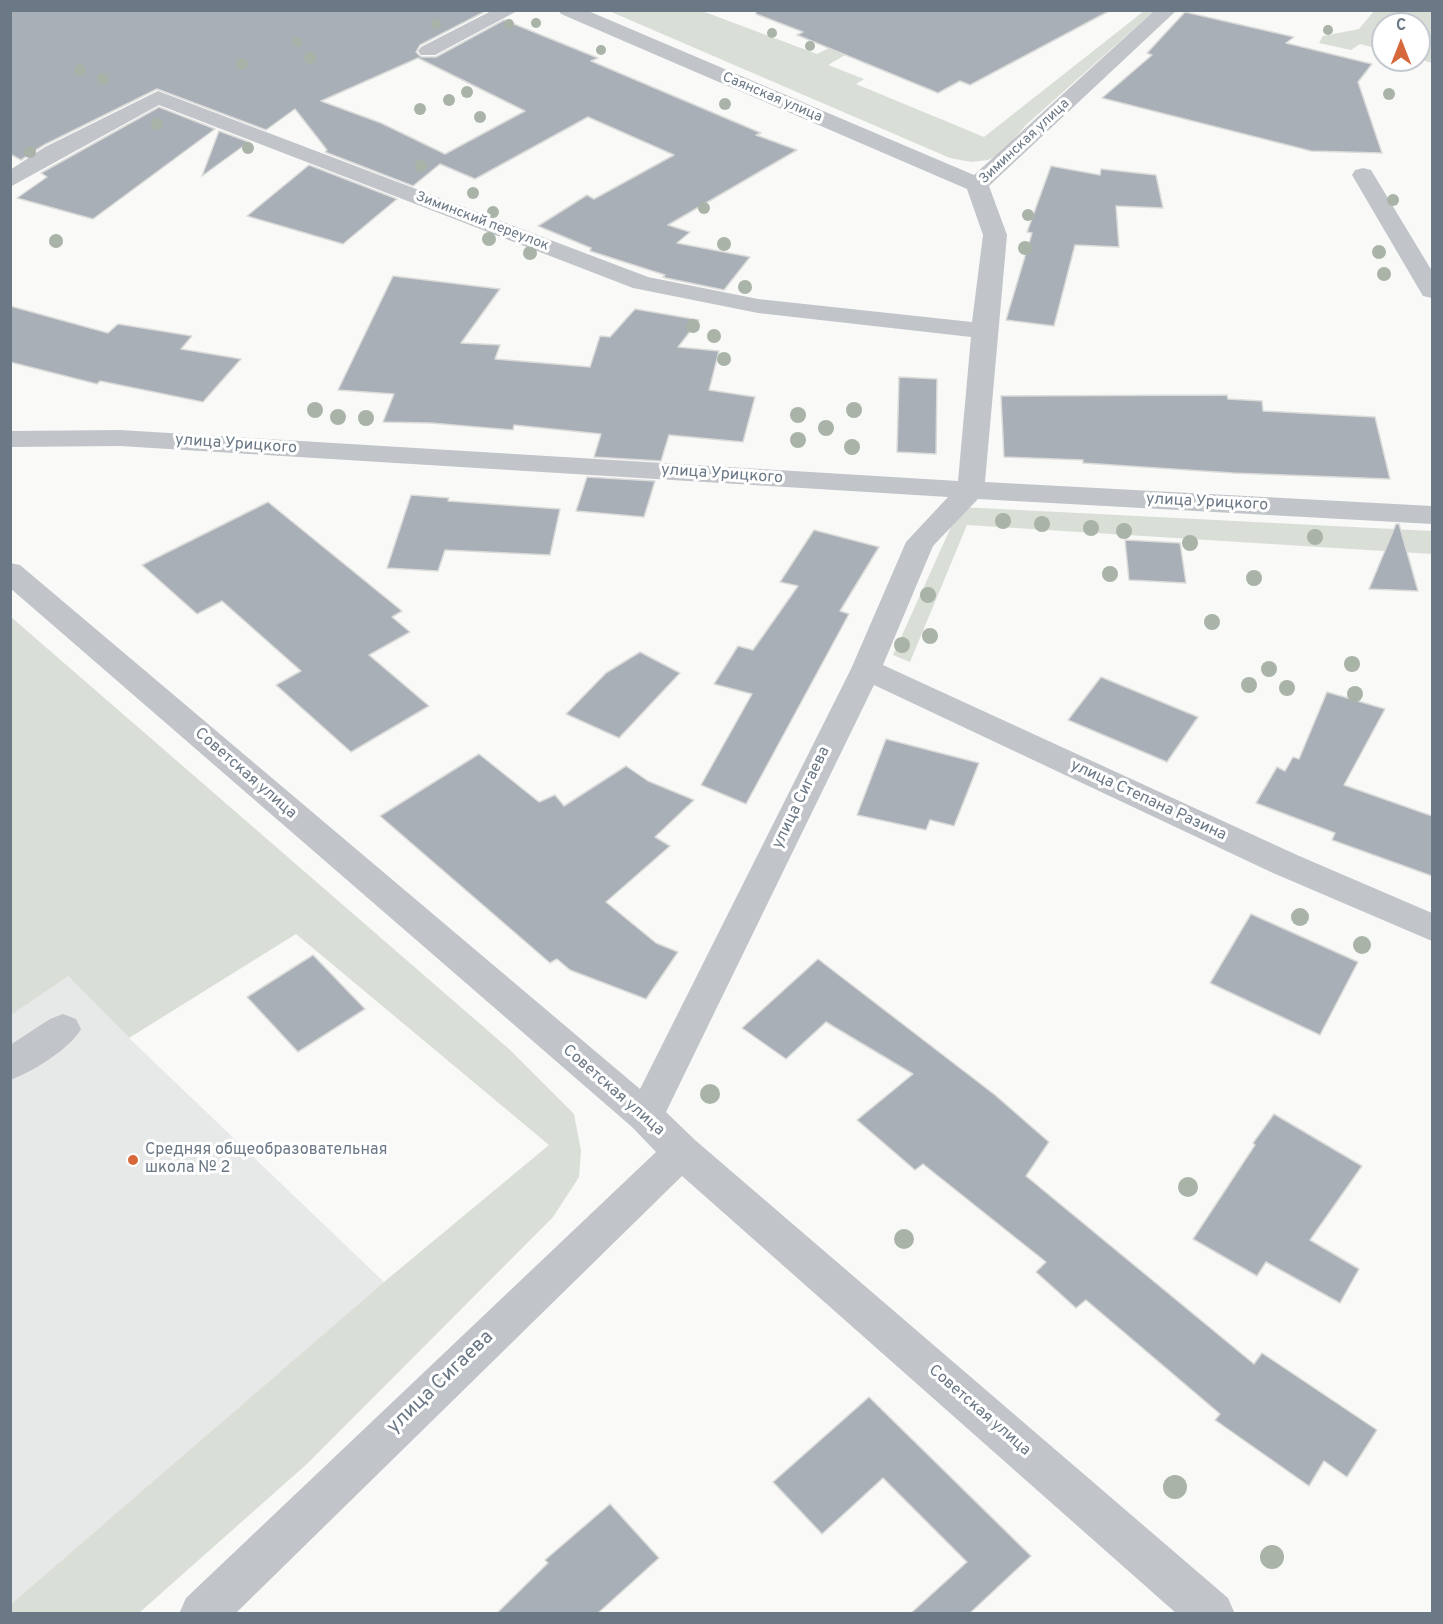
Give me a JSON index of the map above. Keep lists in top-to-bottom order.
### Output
{
  "streets": {
    "street": [
      "Саянская улица",
      "Зиминская улица",
      "Зиминский переулок",
      "улица Урицкого",
      "Советская улица",
      "улица Сигаева",
      "улица Степана Разина"
    ]
  },
  "crossings": [
    ["Саянская улица", "Зиминская улица"],
    ["Зиминская улица", "Зиминский переулок"],
    ["Зиминская улица", "улица Урицкого"],
    ["Зиминская улица", "улица Сигаева"],
    ["улица Урицкого", "улица Сигаева"],
    ["Советская улица", "улица Сигаева"],
    ["улица Сигаева", "улица Степана Разина"]
  ],
  "places": ["Средняя общеобразовательная школа № 2"],
  "north": "top"
}
